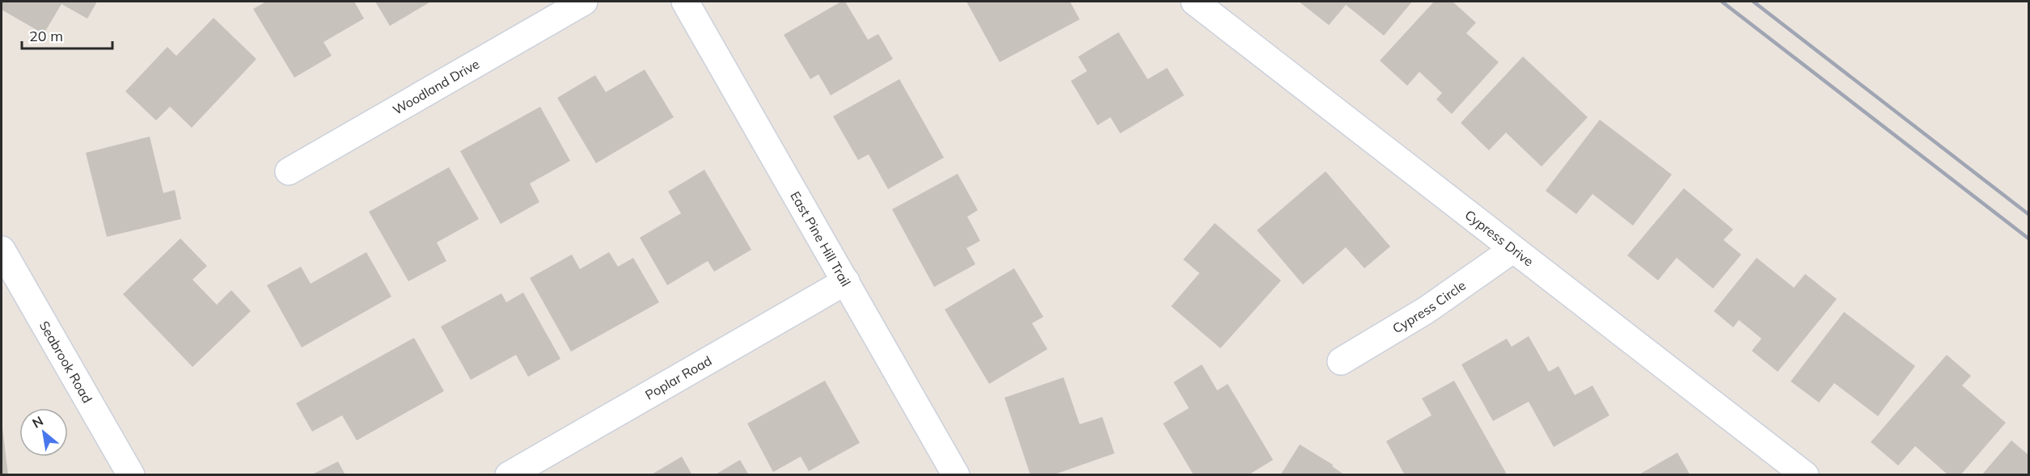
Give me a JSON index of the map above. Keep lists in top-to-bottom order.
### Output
{
  "streets": {
    "street": [
      "Woodland Drive",
      "East Pine Hill Trail",
      "Cypress Drive",
      "Cypress Circle",
      "Seabrook Road",
      "Poplar Road"
    ]
  },
  "crossings": [
    ["East Pine Hill Trail", "Poplar Road"],
    ["Cypress Drive", "Cypress Circle"]
  ],
  "scale_bar": "20 m",
  "north": "top left"
}
